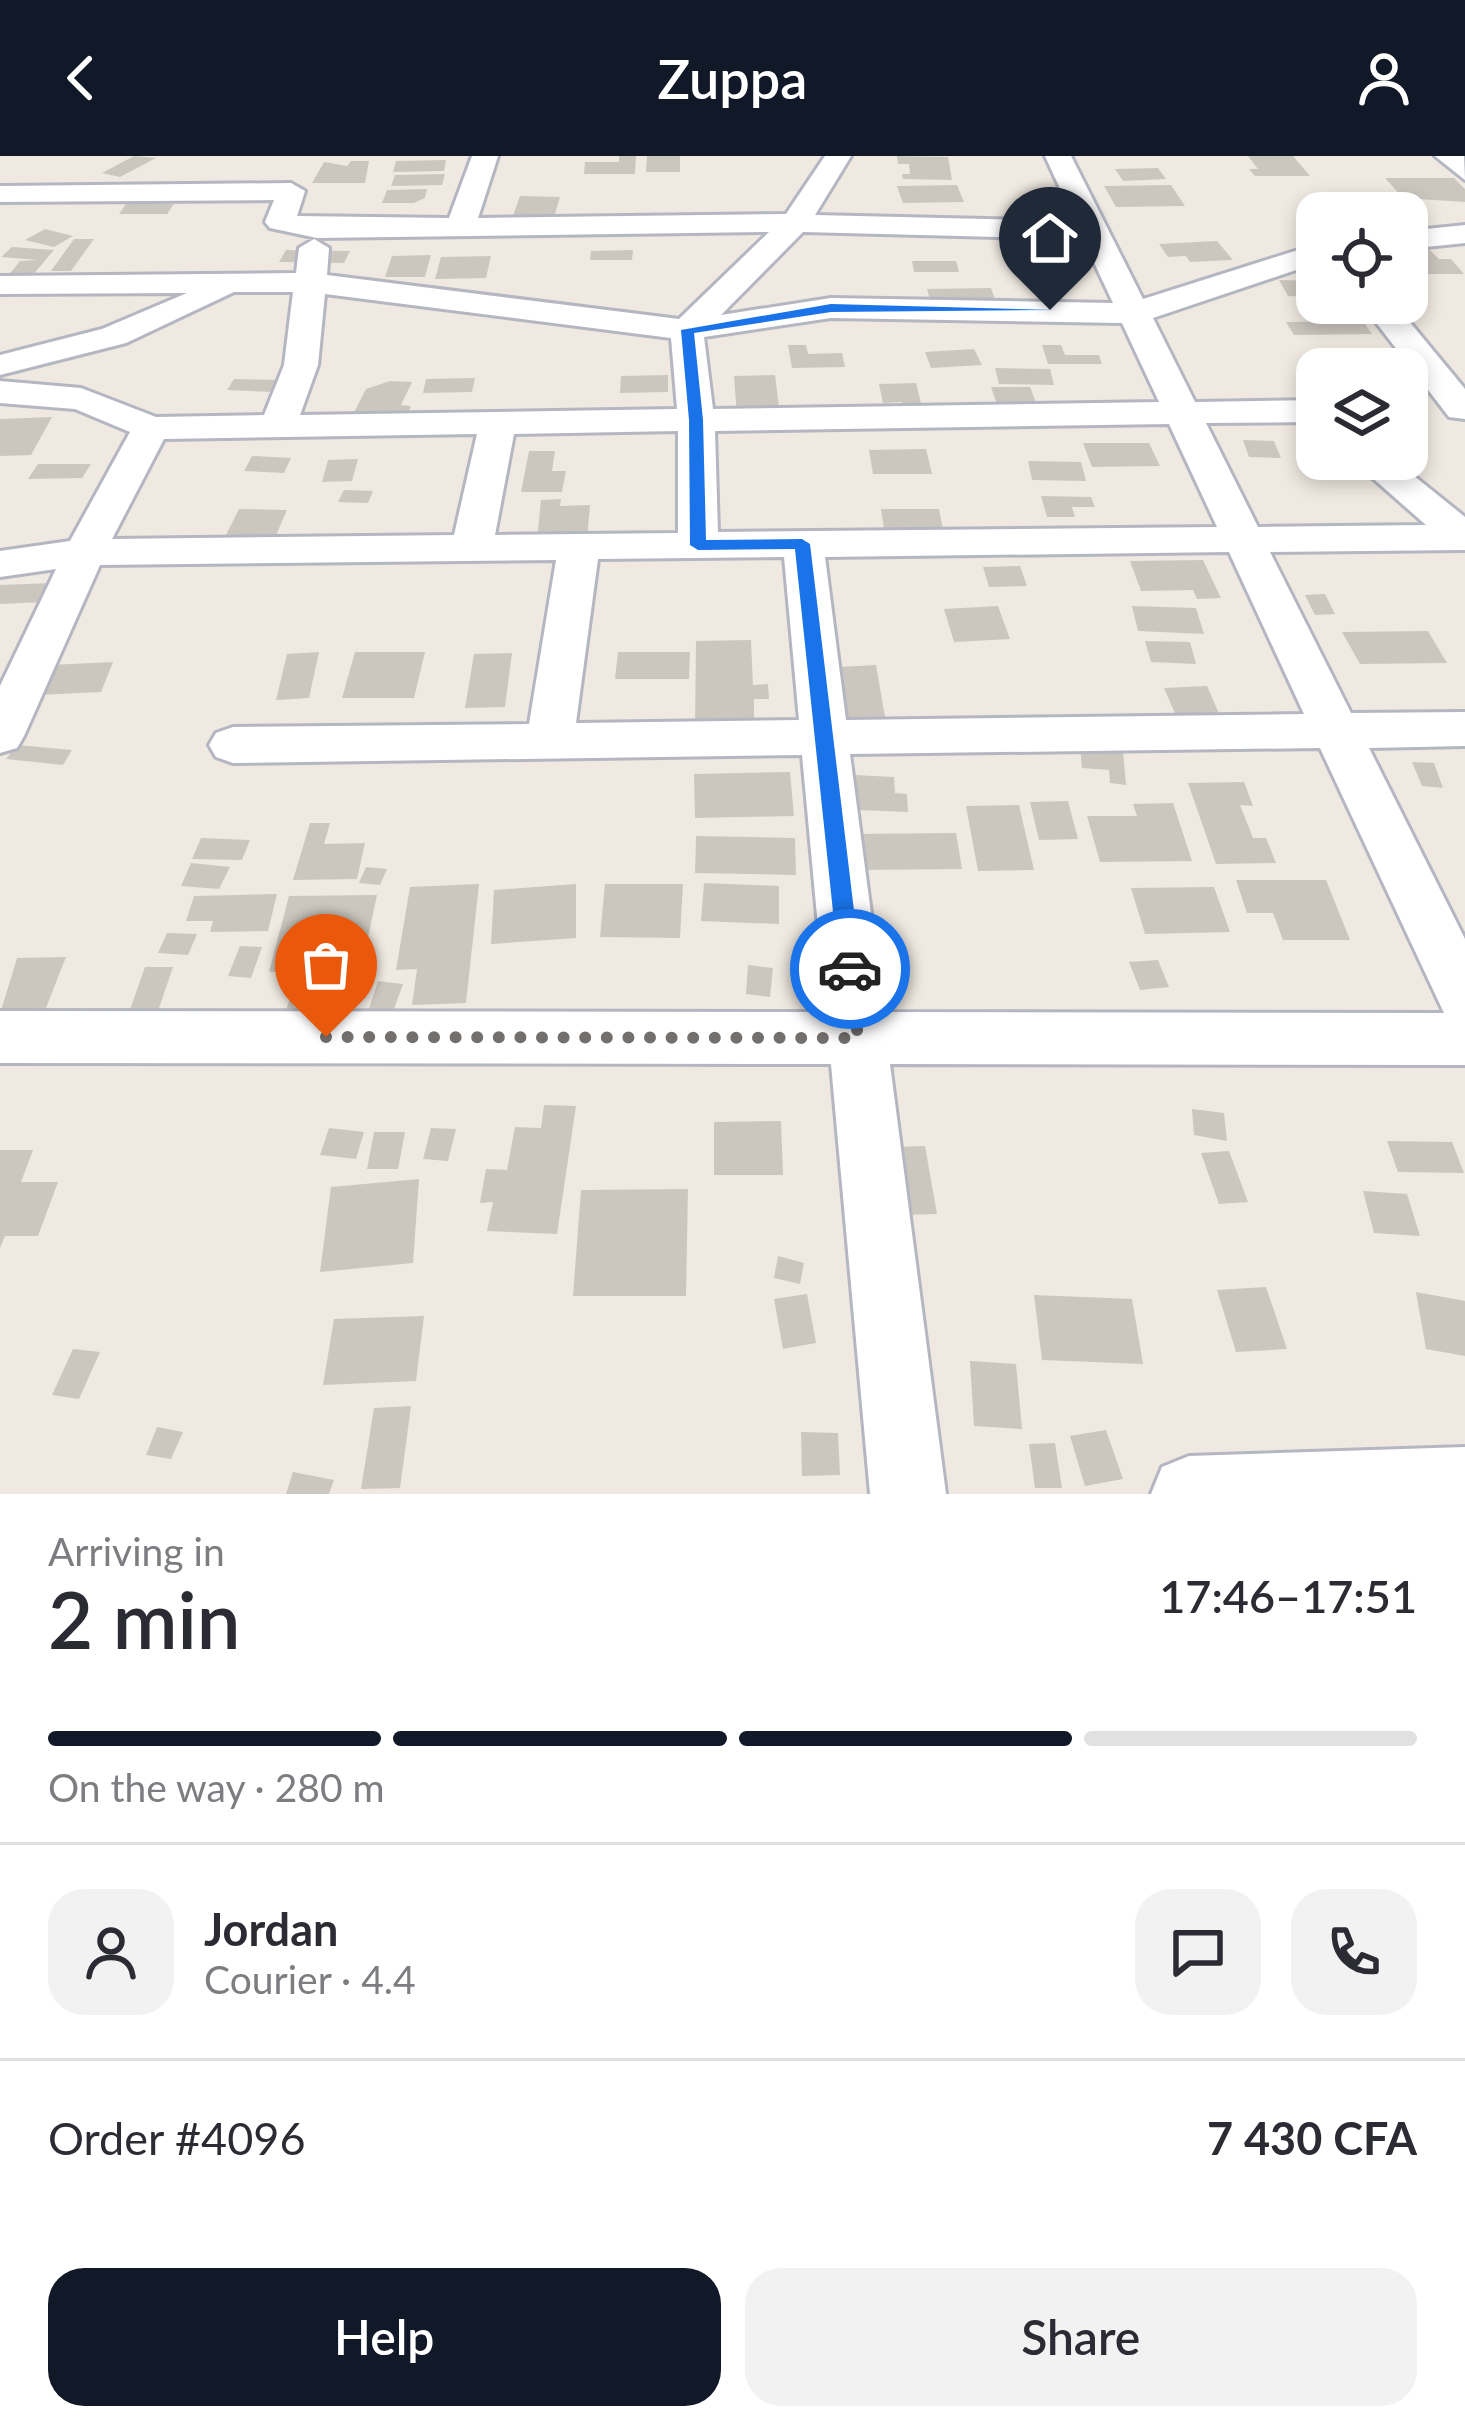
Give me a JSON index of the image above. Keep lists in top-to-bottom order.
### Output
{
  "page": {
    "header": "Zuppa",
    "heading": ["2 min", "Arriving in", "17:46–17:51"],
    "panel": [
      "Jordan",
      "Courier · 4.4",
      "Order #4096",
      "7 430 CFA"
    ],
    "bar": "On the way · 280 m",
    "buttons": ["Help", "Share"]
  }
}
